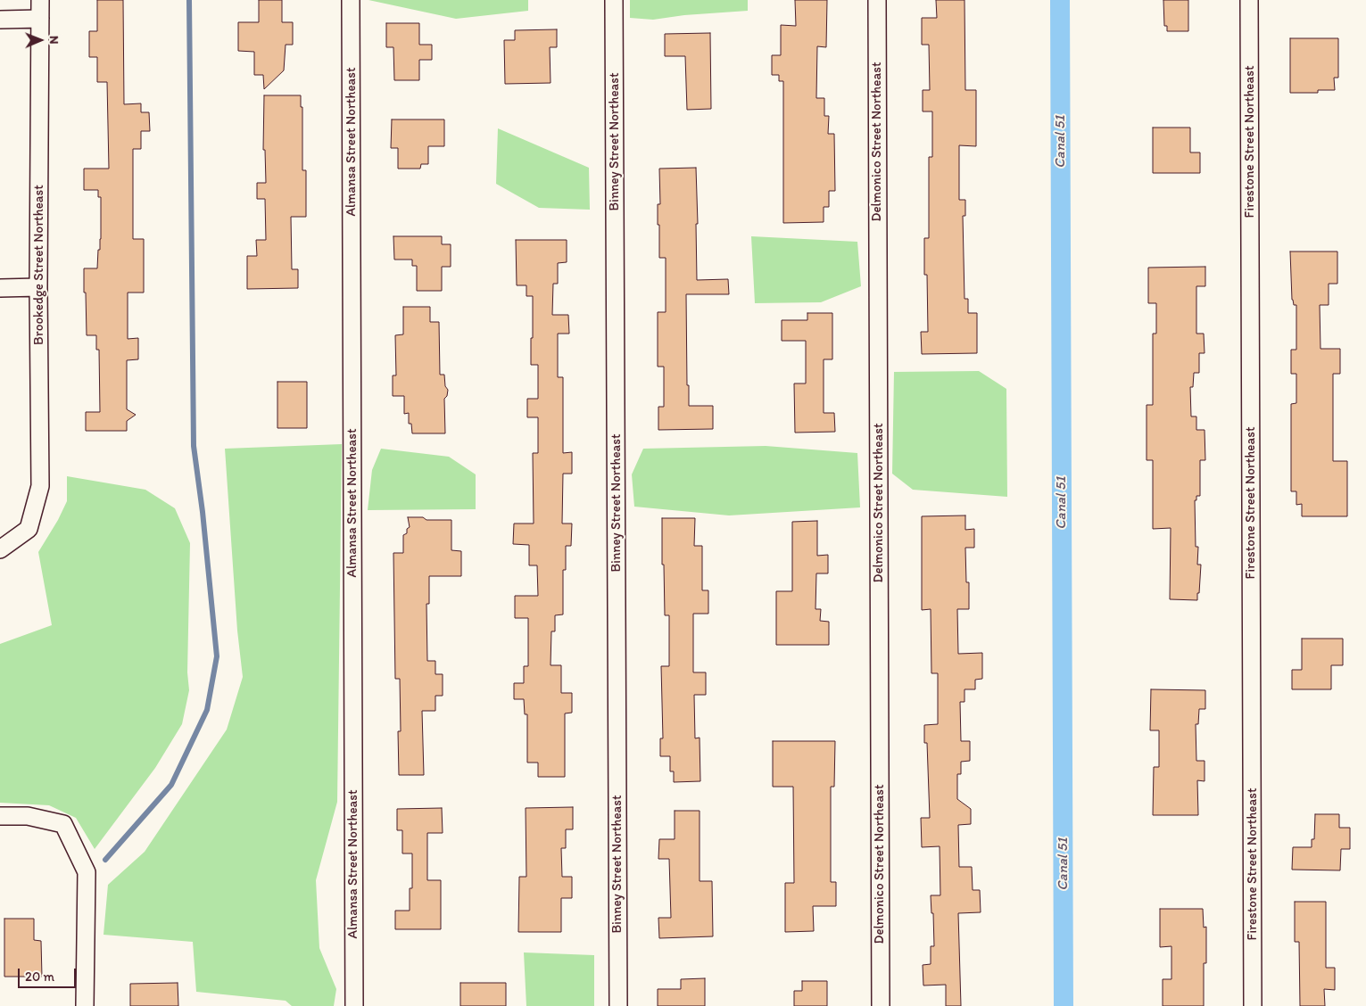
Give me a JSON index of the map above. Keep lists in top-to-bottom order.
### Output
{
  "streets": {
    "street": [
      "Almansa Street Northeast",
      "Binney Street Northeast",
      "Delmonico Street Northeast",
      "Firestone Street Northeast",
      "Brookedge Street Northeast"
    ]
  },
  "water": ["Canal 51"],
  "scale_bar": "20 m",
  "north": "right"
}
